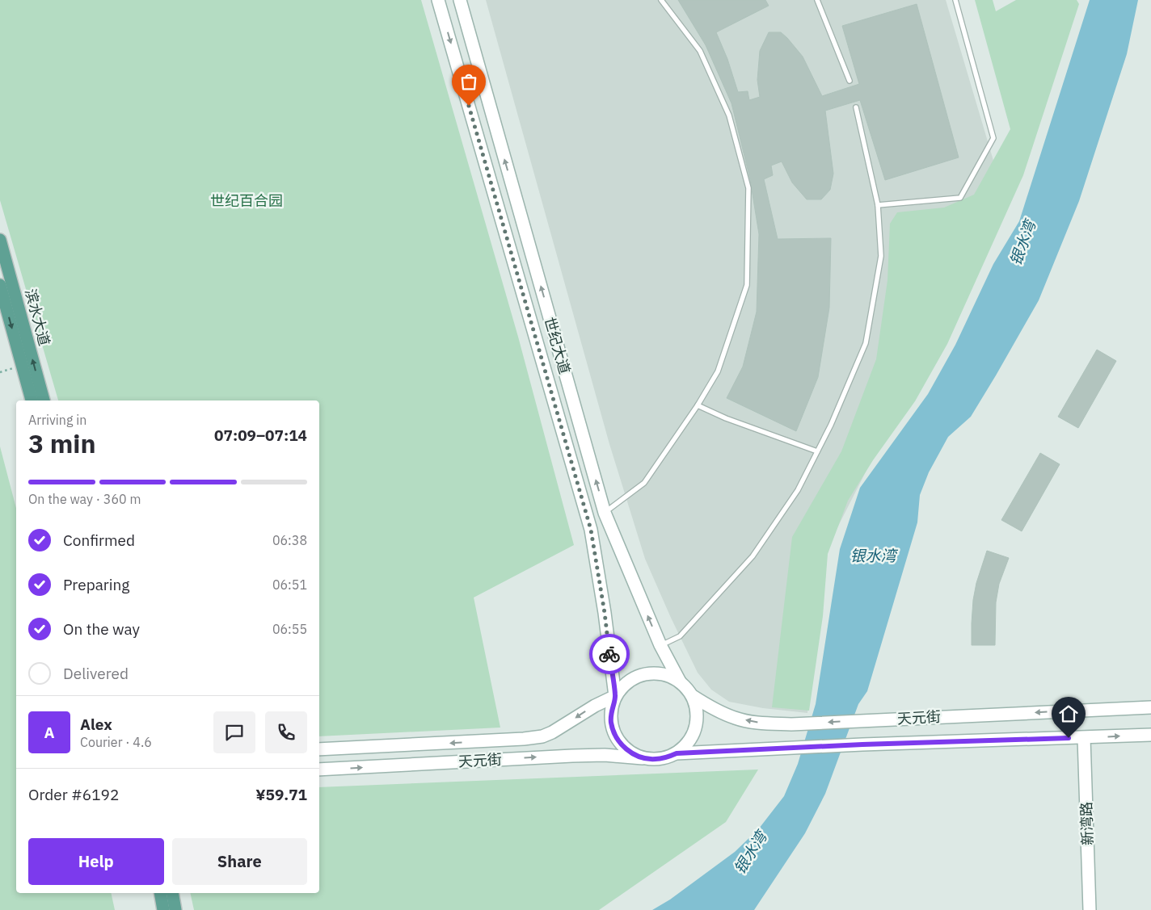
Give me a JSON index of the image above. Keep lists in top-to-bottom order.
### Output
{
  "streets": {
    "main road": [
      "滨水大道",
      "世纪大道",
      "天元街",
      "新湾路"
    ]
  },
  "crossings": [
    ["世纪大道", "天元街"],
    ["天元街", "新湾路"]
  ],
  "water": ["银水湾"],
  "parks": ["世纪百合园"],
  "page": {
    "heading": ["3 min", "Arriving in", "07:09–07:14"],
    "panel": [
      "Alex",
      "Courier · 4.6",
      "Order #6192",
      "¥59.71"
    ],
    "bar": "On the way · 360 m",
    "list": [
      ["Confirmed", "06:38"],
      ["Preparing", "06:51"],
      ["On the way", "06:55"],
      "Delivered"
    ],
    "round": "A",
    "buttons": ["Help", "Share"]
  }
}
